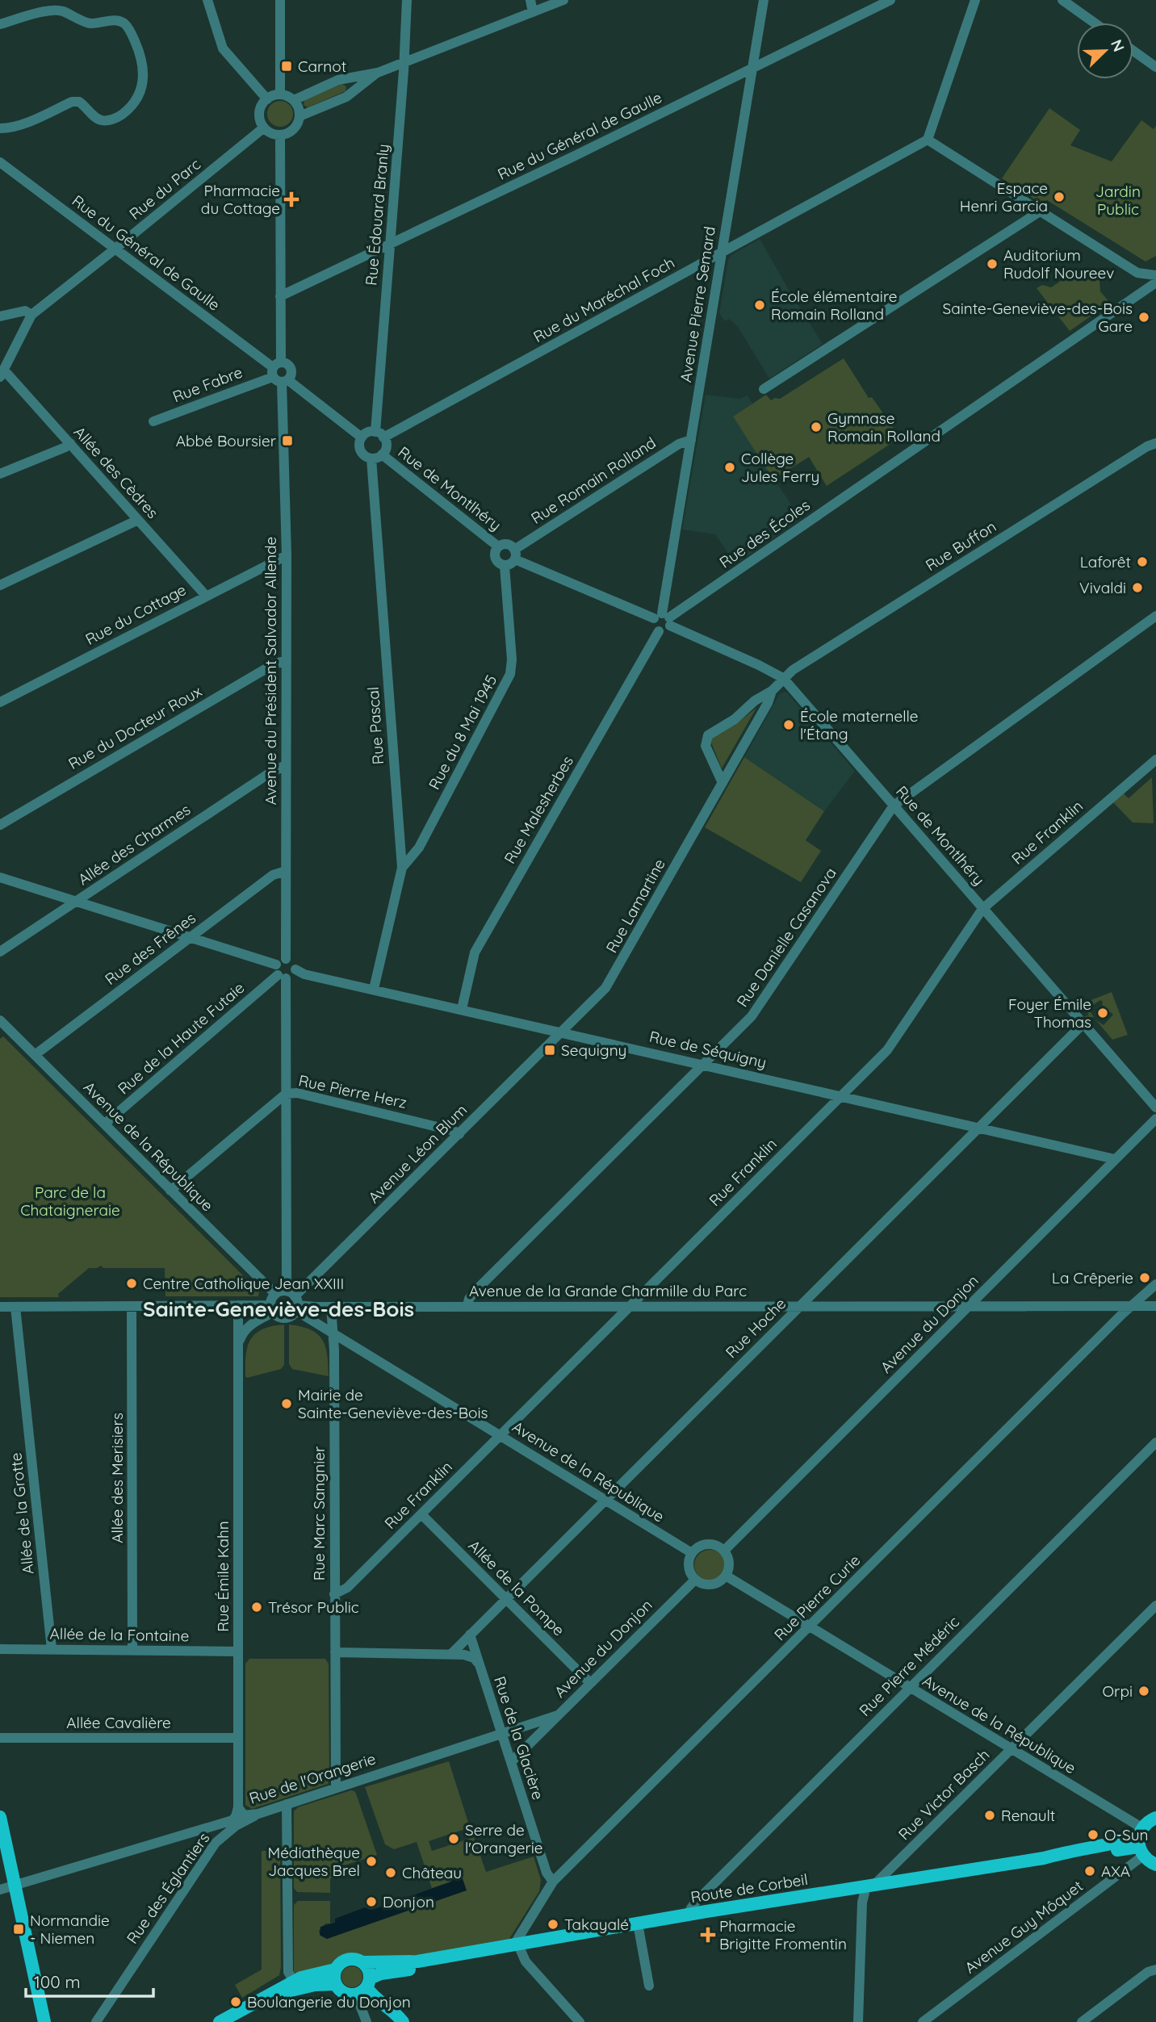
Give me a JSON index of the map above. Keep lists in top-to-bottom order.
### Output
{
  "streets": {
    "main road": ["Route de Corbeil"],
    "street": [
      "Rue du Général de Gaulle",
      "Rue du Parc",
      "Rue Édouard Branly",
      "Rue du Maréchal Foch",
      "Avenue Pierre Semard",
      "Rue Fabre",
      "Allée des Cèdres",
      "Rue Romain Rolland",
      "Rue de Montlhéry",
      "Rue des Écoles",
      "Rue Buffon",
      "Rue du Cottage",
      "Avenue du Président Salvador Allende",
      "Rue Pascal",
      "Rue du Docteur Roux",
      "Rue du 8 Mai 1945",
      "Rue Malesherbes",
      "Rue Franklin",
      "Allée des Charmes",
      "Rue Lamartine",
      "Rue Danielle Casanova",
      "Rue des Frênes",
      "Rue de la Haute Futaie",
      "Rue de Séquigny",
      "Rue Pierre Herz",
      "Avenue de la République",
      "Avenue Léon Blum",
      "Avenue de la Grande Charmille du Parc",
      "Avenue du Donjon",
      "Rue Hoche",
      "Allée des Merisiers",
      "Allée de la Grotte",
      "Rue Marc Sangnier",
      "Rue Émile Kahn",
      "Allée de la Pompe",
      "Rue Pierre Curie",
      "Allée de la Fontaine",
      "Rue Pierre Médéric",
      "Allée Cavalière",
      "Rue de la Glacière",
      "Rue de l'Orangerie",
      "Rue Victor Basch",
      "Rue des Églantiers",
      "Avenue Guy Môquet"
    ]
  },
  "crossings": [
    ["Rue du Général de Gaulle", "Rue du Parc"],
    ["Rue du Général de Gaulle", "Rue Édouard Branly"],
    ["Rue du Général de Gaulle", "Avenue Pierre Semard"],
    ["Rue du Général de Gaulle", "Rue Fabre"],
    ["Rue du Général de Gaulle", "Avenue du Président Salvador Allende"],
    ["Rue du Parc", "Avenue du Président Salvador Allende"],
    ["Rue Édouard Branly", "Rue du Maréchal Foch"],
    ["Rue Édouard Branly", "Rue de Montlhéry"],
    ["Rue Édouard Branly", "Rue Pascal"],
    ["Rue du Maréchal Foch", "Avenue Pierre Semard"],
    ["Rue du Maréchal Foch", "Rue de Montlhéry"],
    ["Rue du Maréchal Foch", "Rue Pascal"],
    ["Avenue Pierre Semard", "Rue Romain Rolland"],
    ["Avenue Pierre Semard", "Rue de Montlhéry"],
    ["Avenue Pierre Semard", "Rue des Écoles"],
    ["Avenue Pierre Semard", "Rue Malesherbes"],
    ["Rue Fabre", "Avenue du Président Salvador Allende"],
    ["Allée des Cèdres", "Rue du Cottage"],
    ["Rue Romain Rolland", "Rue de Montlhéry"],
    ["Rue Romain Rolland", "Rue du 8 Mai 1945"],
    ["Rue de Montlhéry", "Rue des Écoles"],
    ["Rue de Montlhéry", "Rue Buffon"],
    ["Rue de Montlhéry", "Rue Pascal"],
    ["Rue de Montlhéry", "Rue du 8 Mai 1945"],
    ["Rue de Montlhéry", "Rue Malesherbes"],
    ["Rue de Montlhéry", "Rue Franklin"],
    ["Rue de Montlhéry", "Rue Lamartine"],
    ["Rue de Montlhéry", "Rue Danielle Casanova"],
    ["Rue de Montlhéry", "Rue Hoche"],
    ["Rue des Écoles", "Rue Malesherbes"],
    ["Rue Buffon", "Rue Lamartine"],
    ["Rue du Cottage", "Avenue du Président Salvador Allende"],
    ["Avenue du Président Salvador Allende", "Rue du Docteur Roux"],
    ["Avenue du Président Salvador Allende", "Allée des Charmes"],
    ["Avenue du Président Salvador Allende", "Rue des Frênes"],
    ["Avenue du Président Salvador Allende", "Rue de la Haute Futaie"],
    ["Avenue du Président Salvador Allende", "Rue Pierre Herz"],
    ["Avenue du Président Salvador Allende", "Avenue de la République"],
    ["Avenue du Président Salvador Allende", "Avenue Léon Blum"],
    ["Avenue du Président Salvador Allende", "Avenue de la Grande Charmille du Parc"],
    ["Rue Pascal", "Rue du 8 Mai 1945"],
    ["Rue Pascal", "Rue de Séquigny"],
    ["Rue Malesherbes", "Rue de Séquigny"],
    ["Rue Franklin", "Rue de Séquigny"],
    ["Rue Franklin", "Avenue de la République"],
    ["Rue Franklin", "Avenue de la Grande Charmille du Parc"],
    ["Rue Franklin", "Rue Marc Sangnier"],
    ["Rue Franklin", "Allée de la Pompe"],
    ["Rue Lamartine", "Rue de Séquigny"],
    ["Rue Lamartine", "Avenue Léon Blum"],
    ["Rue Danielle Casanova", "Rue de Séquigny"],
    ["Rue Danielle Casanova", "Avenue de la Grande Charmille du Parc"],
    ["Rue des Frênes", "Avenue de la République"],
    ["Rue de la Haute Futaie", "Rue de Séquigny"],
    ["Rue de la Haute Futaie", "Avenue de la République"],
    ["Rue de Séquigny", "Avenue Léon Blum"],
    ["Rue de Séquigny", "Avenue du Donjon"],
    ["Rue de Séquigny", "Rue Hoche"],
    ["Rue Pierre Herz", "Avenue de la République"],
    ["Rue Pierre Herz", "Avenue Léon Blum"],
    ["Avenue de la République", "Avenue Léon Blum"],
    ["Avenue de la République", "Avenue de la Grande Charmille du Parc"],
    ["Avenue de la République", "Avenue du Donjon"],
    ["Avenue de la République", "Rue Hoche"],
    ["Avenue de la République", "Rue Marc Sangnier"],
    ["Avenue de la République", "Rue Pierre Curie"],
    ["Avenue de la République", "Rue Pierre Médéric"],
    ["Avenue de la République", "Rue Victor Basch"],
    ["Avenue de la République", "Route de Corbeil"],
    ["Avenue de la République", "Avenue Guy Môquet"],
    ["Avenue Léon Blum", "Avenue de la Grande Charmille du Parc"],
    ["Avenue de la Grande Charmille du Parc", "Avenue du Donjon"],
    ["Avenue de la Grande Charmille du Parc", "Rue Hoche"],
    ["Avenue de la Grande Charmille du Parc", "Rue Marc Sangnier"],
    ["Avenue de la Grande Charmille du Parc", "Rue Pierre Curie"],
    ["Avenue du Donjon", "Allée de la Pompe"],
    ["Avenue du Donjon", "Rue de la Glacière"],
    ["Avenue du Donjon", "Rue de l'Orangerie"],
    ["Rue Hoche", "Allée de la Pompe"],
    ["Rue Hoche", "Rue de la Glacière"],
    ["Allée des Merisiers", "Allée de la Fontaine"],
    ["Allée de la Grotte", "Allée de la Fontaine"],
    ["Rue Marc Sangnier", "Rue de l'Orangerie"],
    ["Rue Émile Kahn", "Allée de la Fontaine"],
    ["Rue Émile Kahn", "Allée Cavalière"],
    ["Rue Émile Kahn", "Rue de l'Orangerie"],
    ["Rue Pierre Curie", "Rue de la Glacière"],
    ["Rue Pierre Curie", "Route de Corbeil"],
    ["Rue Pierre Médéric", "Route de Corbeil"],
    ["Rue de la Glacière", "Rue de l'Orangerie"],
    ["Rue de l'Orangerie", "Rue des Églantiers"],
    ["Rue Victor Basch", "Route de Corbeil"],
    ["Route de Corbeil", "Avenue Guy Môquet"]
  ],
  "districts": ["Sainte-Geneviève-des-Bois"],
  "parks": ["Jardin Public", "Parc de la Chataigneraie"],
  "places": {
    "transit": [
      "Carnot",
      "Abbé Boursier",
      "Sequigny",
      "Normandie - Niemen"
    ],
    "other": [
      "Espace Henri Garcia",
      "Auditorium Rudolf Noureev",
      "École élémentaire Romain Rolland",
      "Sainte-Geneviève-des-Bois Gare",
      "Gymnase Romain Rolland",
      "Collège Jules Ferry",
      "Laforêt",
      "Vivaldi",
      "École maternelle l'Étang",
      "Foyer Émile Thomas",
      "La Crêperie",
      "Centre Catholique Jean XXIII",
      "Mairie de Sainte-Geneviève-des-Bois",
      "Trésor Public",
      "Orpi",
      "Renault",
      "O-Sun",
      "Serre de l'Orangerie",
      "Médiathèque Jacques Brel",
      "AXA",
      "Château",
      "Donjon",
      "Takayalé",
      "Boulangerie du Donjon"
    ],
    "health": ["Pharmacie du Cottage", "Pharmacie Brigitte Fromentin"]
  },
  "scale_bar": "100 m",
  "north": "top right"
}
